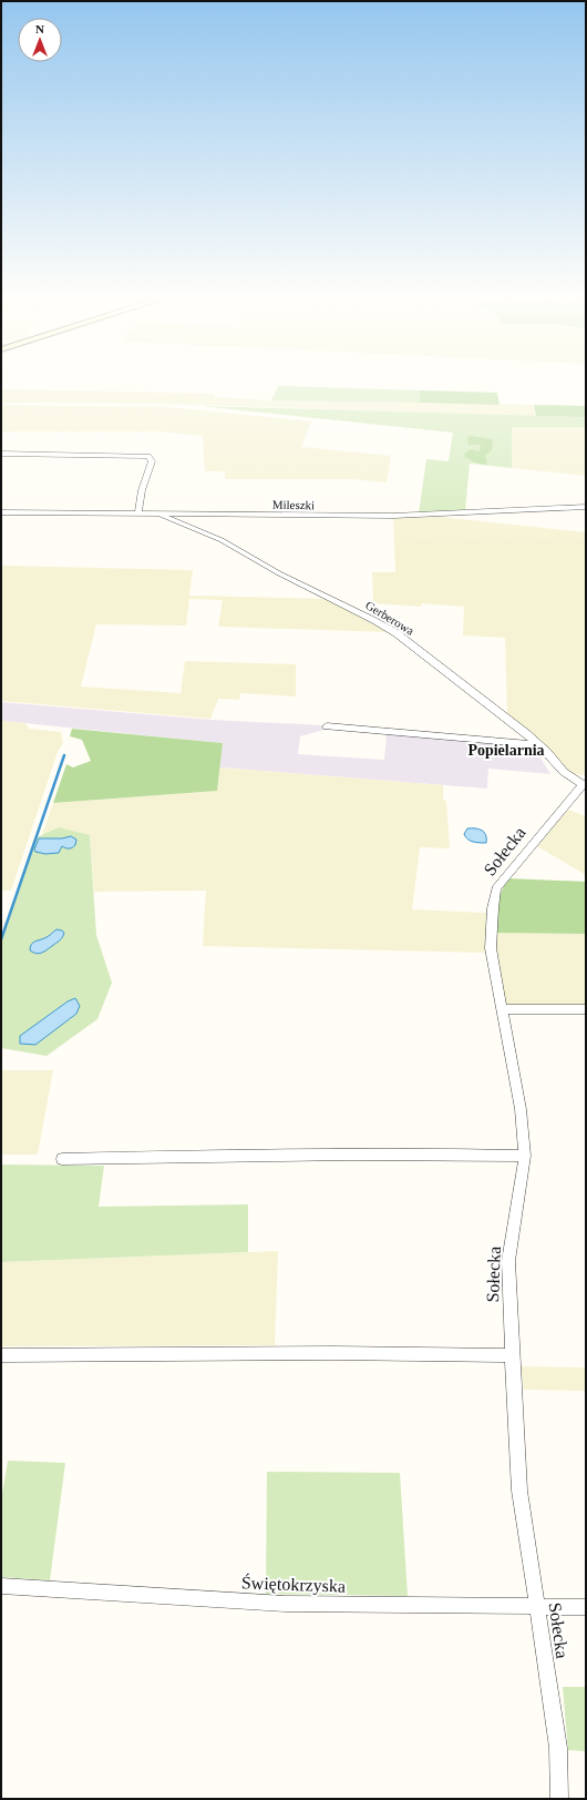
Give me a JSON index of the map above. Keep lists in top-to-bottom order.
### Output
{
  "streets": {
    "street": [
      "Mileszki",
      "Gerberowa",
      "Sołecka",
      "Świętokrzyska"
    ]
  },
  "crossings": [
    ["Mileszki", "Gerberowa"],
    ["Gerberowa", "Sołecka"],
    ["Sołecka", "Świętokrzyska"]
  ],
  "districts": ["Popielarnia"],
  "north": "top"
}
